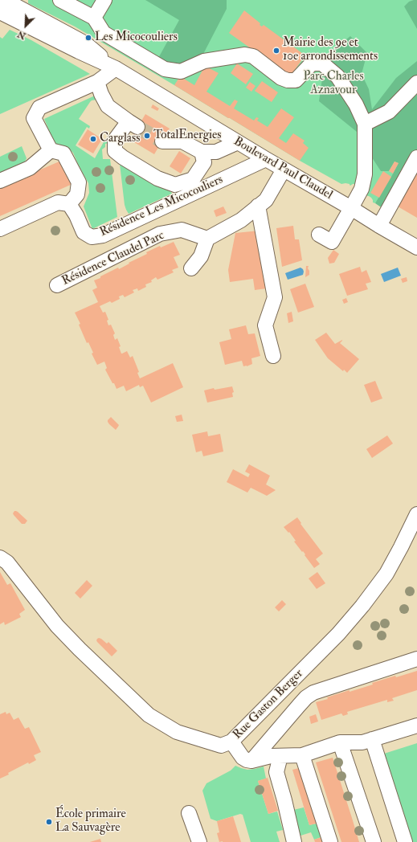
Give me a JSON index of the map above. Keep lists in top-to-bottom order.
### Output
{
  "streets": {
    "street": [
      "Boulevard Paul Claudel",
      "Résidence Les Micocouliers",
      "Résidence Claudel Parc",
      "Rue Gaston Berger"
    ]
  },
  "crossings": [
    ["Boulevard Paul Claudel", "Résidence Les Micocouliers"]
  ],
  "parks": ["Parc Charles Aznavour"],
  "places": [
    "Les Micocouliers",
    "Mairie des 9e et 10e arrondissements",
    "TotalEnergies",
    "Carglass",
    "École primaire La Sauvagère"
  ],
  "north": "bottom left"
}
